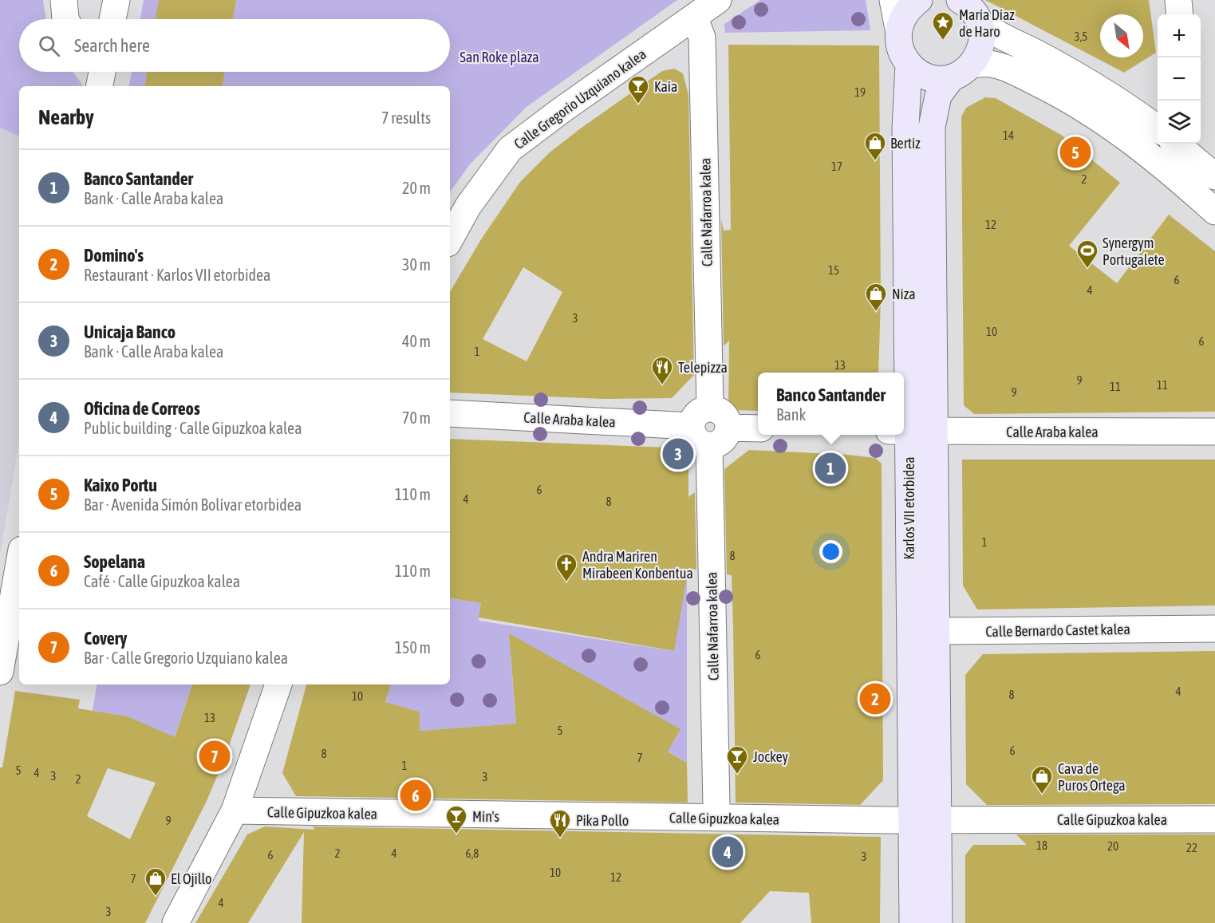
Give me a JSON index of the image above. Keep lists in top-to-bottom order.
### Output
{
  "streets": {
    "street": [
      "Calle Gregorio Uzquiano kalea",
      "Calle Nafarroa kalea",
      "Calle Araba kalea",
      "Karlos VII etorbidea",
      "Calle Bernardo Castet kalea",
      "Calle Gipuzkoa kalea"
    ]
  },
  "crossings": [
    ["Calle Gregorio Uzquiano kalea", "Calle Nafarroa kalea"],
    ["Calle Nafarroa kalea", "Calle Araba kalea"],
    ["Calle Araba kalea", "Karlos VII etorbidea"],
    ["Karlos VII etorbidea", "Calle Bernardo Castet kalea"],
    ["Karlos VII etorbidea", "Calle Gipuzkoa kalea"]
  ],
  "parks": ["San Roke plaza"],
  "places": {
    "place": ["María Díaz de Haro"],
    "bar": ["Kaia", "Jockey", "Min's"],
    "shop": [
      "Bertiz",
      "Niza",
      "Cava de Puros Ortega",
      "El Ojillo"
    ],
    "sports": ["Synergym Portugalete"],
    "restaurant": ["Telepizza", "Pika Pollo"],
    "church": ["Andra Mariren Mirabeen Konbentua"]
  },
  "house_numbers": [
    "3,5",
    "19",
    "14",
    "17",
    "2",
    "12",
    "15",
    "6",
    "4",
    "3",
    "10",
    "6",
    "1",
    "13",
    "9",
    "11",
    "11",
    "9",
    "6",
    "4",
    "8",
    "1",
    "8",
    "6",
    "4",
    "8",
    "10",
    "13",
    "5",
    "6",
    "8",
    "7",
    "1",
    "5",
    "4",
    "3",
    "3",
    "2",
    "9",
    "18",
    "20",
    "22",
    "2",
    "4",
    "6,8",
    "6",
    "3",
    "10",
    "12",
    "7",
    "4",
    "3"
  ],
  "north": "bottom right",
  "page": {
    "map_buttons": ["+", "−"],
    "search": "Search here",
    "heading": ["Nearby", "7 results"],
    "pins": [
      "5",
      "3",
      "1",
      "2",
      "7",
      "6",
      "4"
    ],
    "list": [
      {
        "mark": "1",
        "name": "Banco Santander",
        "note": "Bank · Calle Araba kalea",
        "value": "20 m"
      },
      {
        "mark": "2",
        "name": "Domino's",
        "note": "Restaurant · Karlos VII etorbidea",
        "value": "30 m"
      },
      {
        "mark": "3",
        "name": "Unicaja Banco",
        "note": "Bank · Calle Araba kalea",
        "value": "40 m"
      },
      {
        "mark": "4",
        "name": "Oficina de Correos",
        "note": "Public building · Calle Gipuzkoa kalea",
        "value": "70 m"
      },
      {
        "mark": "5",
        "name": "Kaixo Portu",
        "note": "Bar · Avenida Simón Bolívar etorbidea",
        "value": "110 m"
      },
      {
        "mark": "6",
        "name": "Sopelana",
        "note": "Café · Calle Gipuzkoa kalea",
        "value": "110 m"
      },
      {
        "mark": "7",
        "name": "Covery",
        "note": "Bar · Calle Gregorio Uzquiano kalea",
        "value": "150 m"
      }
    ],
    "popup": ["Banco Santander", "Bank"]
  }
}
